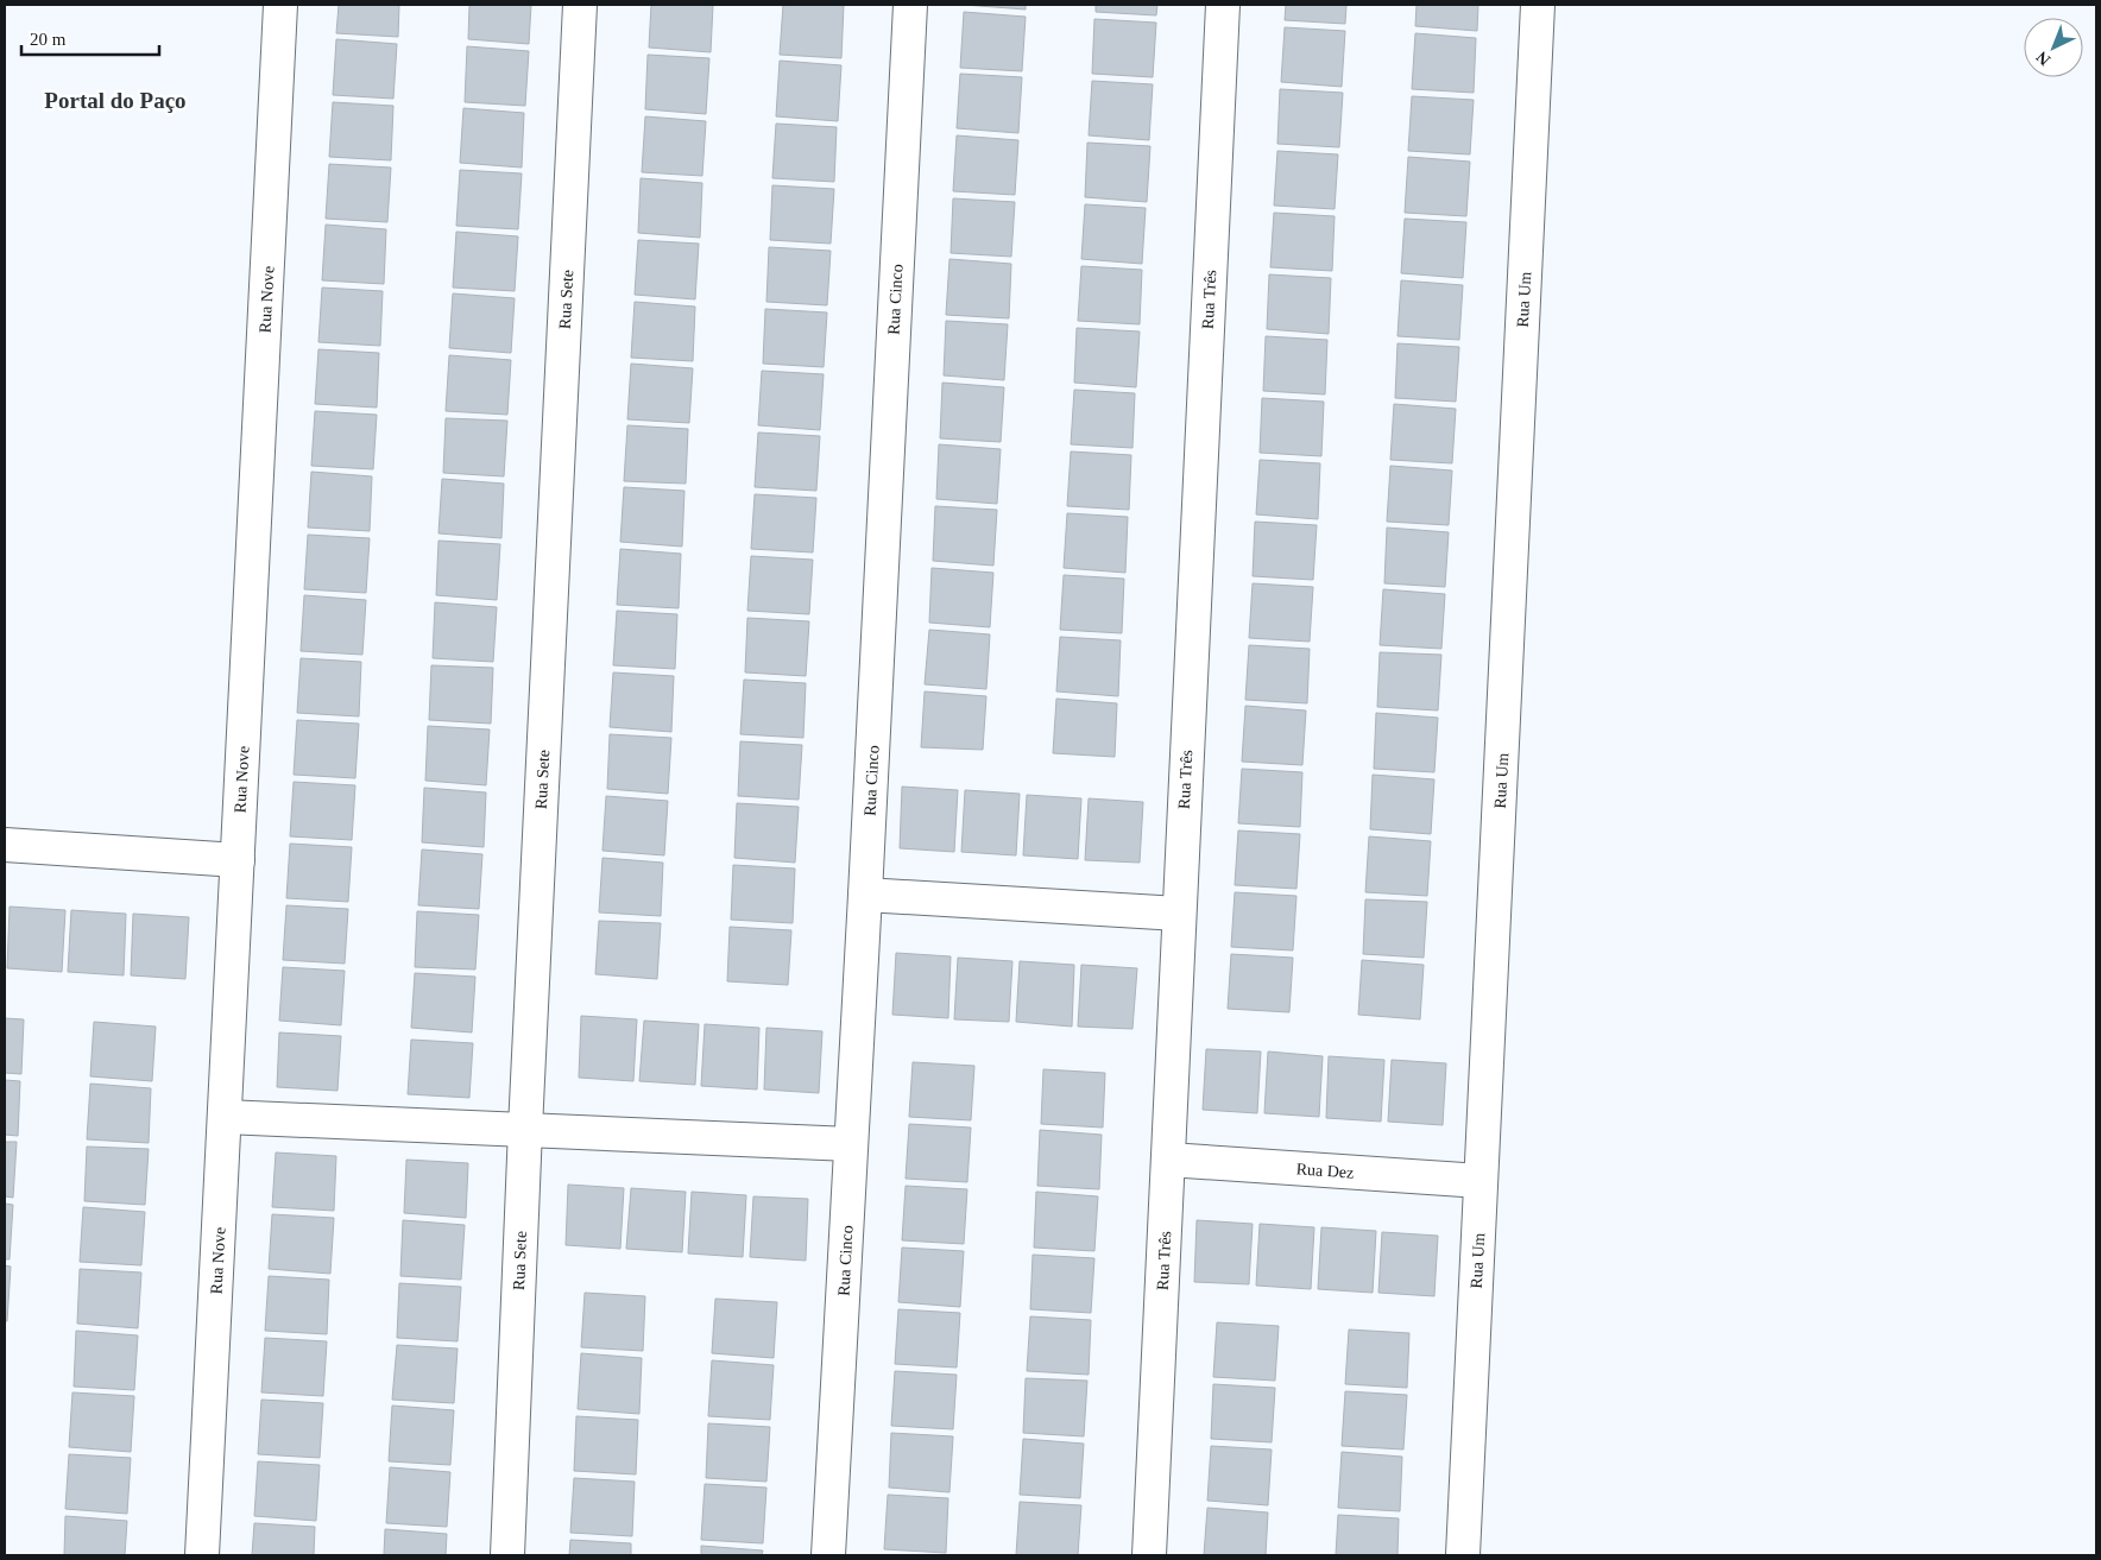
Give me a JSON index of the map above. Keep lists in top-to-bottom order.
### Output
{
  "streets": {
    "street": [
      "Rua Nove",
      "Rua Sete",
      "Rua Cinco",
      "Rua Três",
      "Rua Um",
      "Rua Dez"
    ]
  },
  "crossings": [
    ["Rua Três", "Rua Dez"],
    ["Rua Um", "Rua Dez"]
  ],
  "districts": ["Portal do Paço"],
  "scale_bar": "20 m",
  "north": "bottom left"
}
